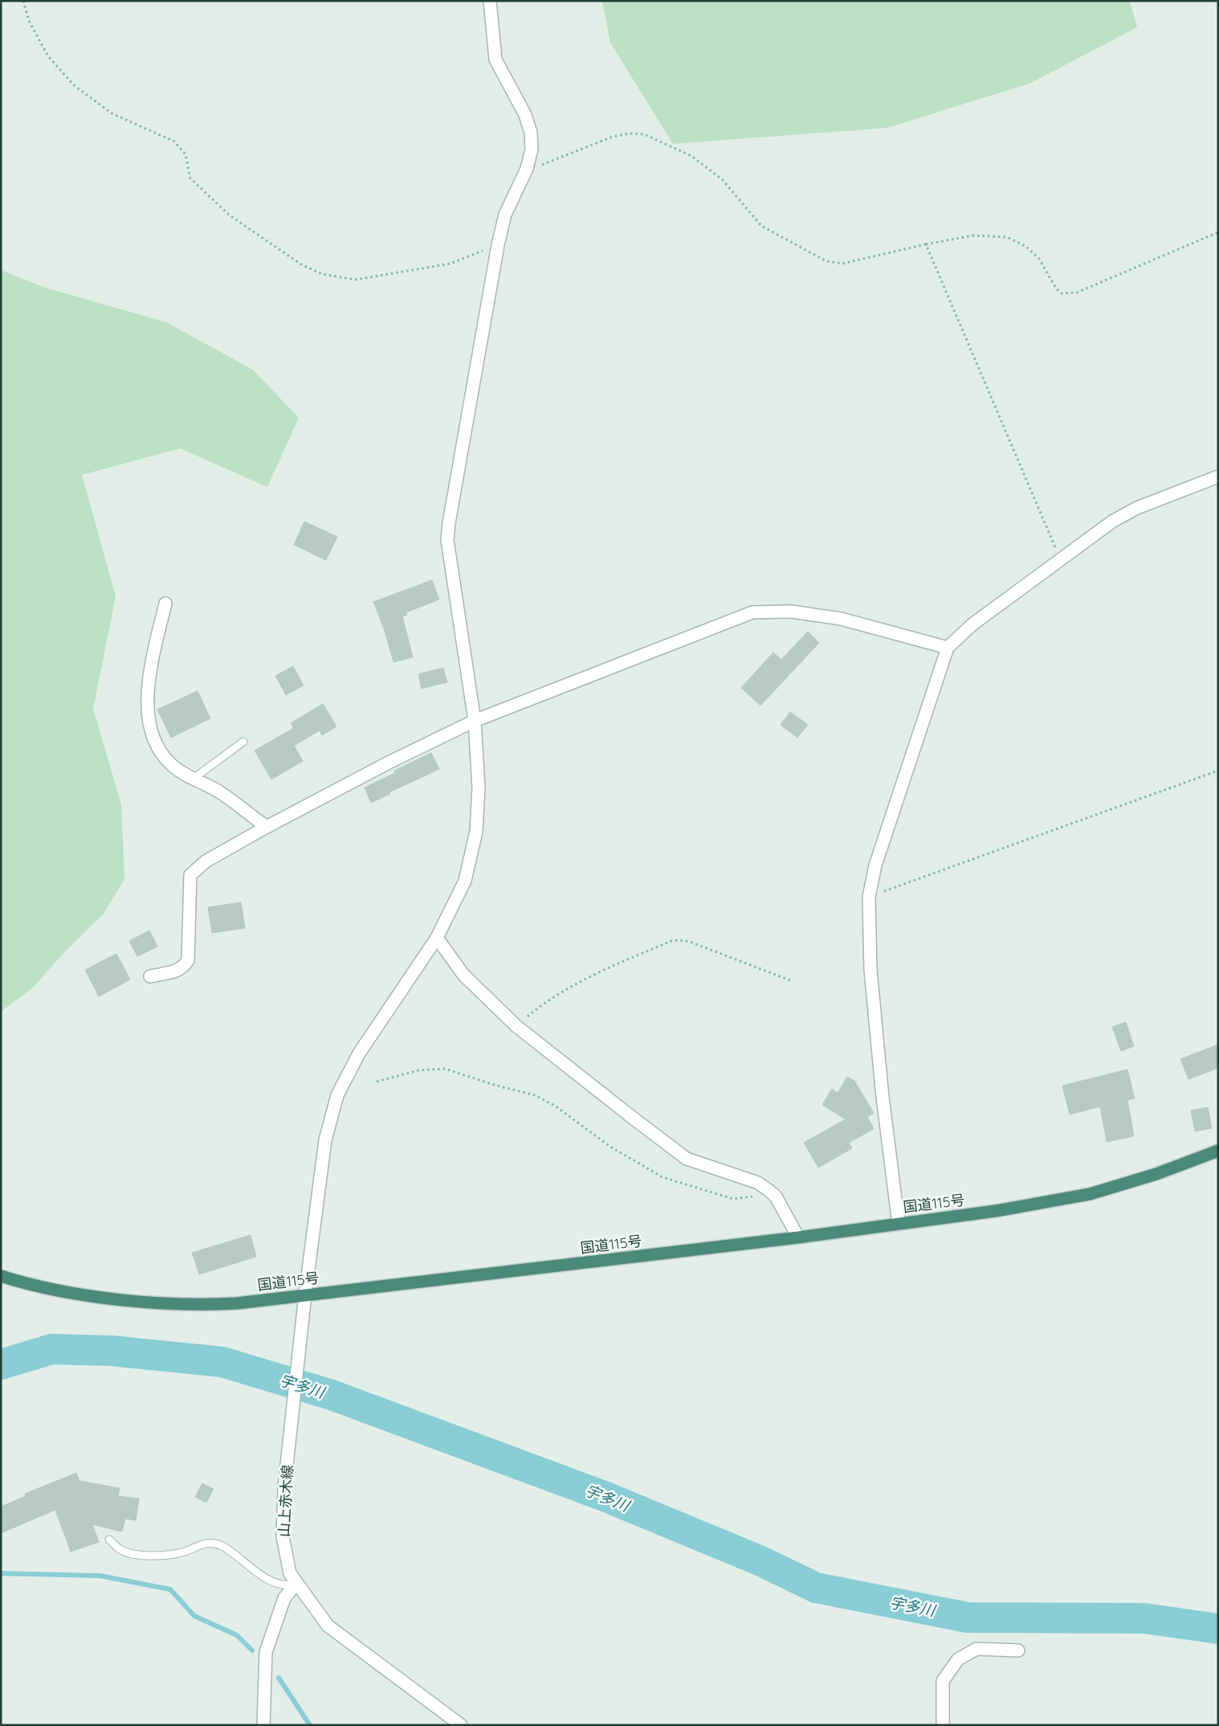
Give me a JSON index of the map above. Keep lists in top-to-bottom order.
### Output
{
  "streets": {
    "highway": ["国道115号"],
    "street": ["山上赤木線"]
  },
  "crossings": [
    ["国道115号", "山上赤木線"]
  ],
  "water": ["宇多川"]
}
